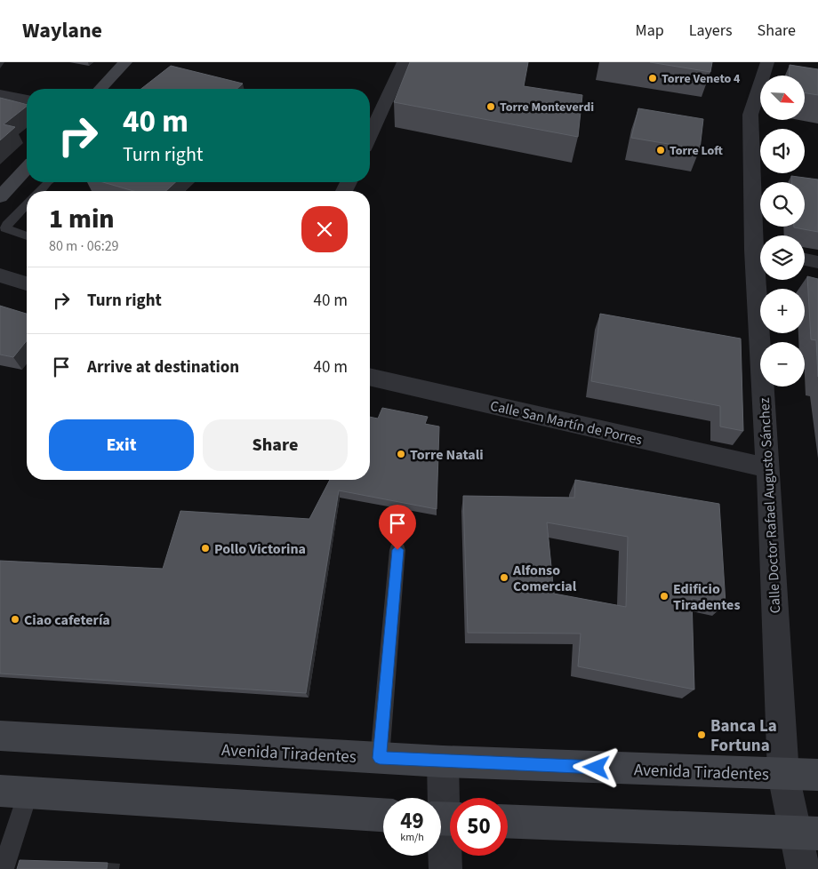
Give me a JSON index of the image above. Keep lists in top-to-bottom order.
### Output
{
  "streets": {
    "main road": ["Avenida Tiradentes"],
    "street": ["Calle San Martín de Porres", "Calle Doctor Rafael Augusto Sánchez"]
  },
  "crossings": [
    ["Calle San Martín de Porres", "Calle Doctor Rafael Augusto Sánchez"],
    ["Calle Doctor Rafael Augusto Sánchez", "Avenida Tiradentes"]
  ],
  "places": [
    "Torre Veneto 4",
    "Torre Monteverdi",
    "Torre Loft",
    "Torre Natali",
    "Pollo Victorina",
    "Alfonso Comercial",
    "Edificio Tiradentes",
    "Ciao cafetería",
    "Banca La Fortuna"
  ],
  "north": "bottom right",
  "page": {
    "header": "Waylane",
    "nav": ["Map", "Layers", "Share"],
    "map_buttons": ["+", "−"],
    "turn": ["40 m", "Turn right"],
    "heading": ["1 min", "80 m · 06:29"],
    "list": [
      {
        "name": "Turn right",
        "value": "40 m"
      },
      {
        "name": "Arrive at destination",
        "value": "40 m"
      }
    ],
    "buttons": ["Exit", "Share"],
    "speed": "49 km/h",
    "limit": "50"
  }
}
